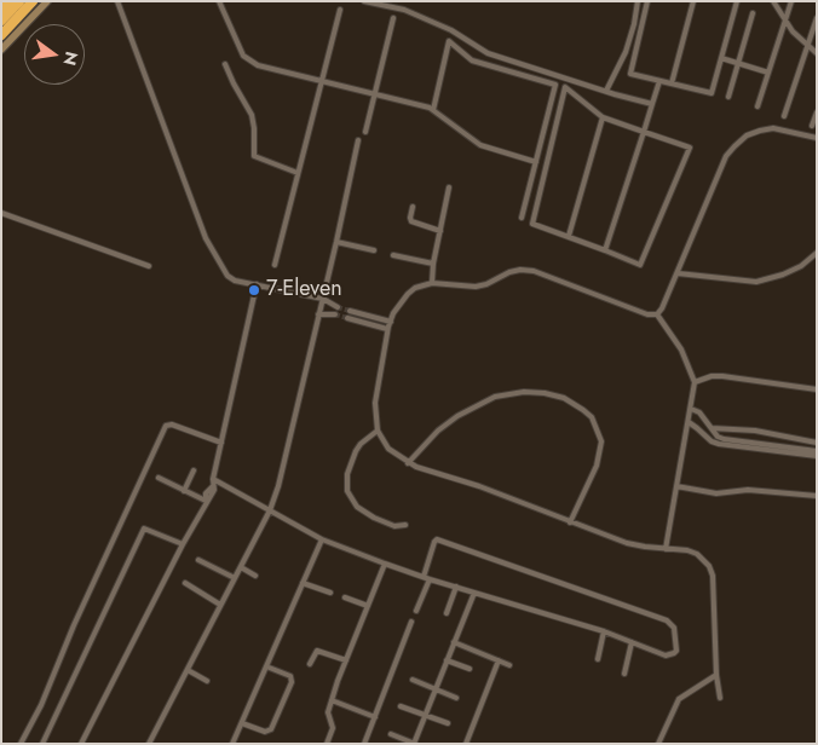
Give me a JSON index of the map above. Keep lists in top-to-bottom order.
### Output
{
  "places": ["7-Eleven"],
  "north": "right"
}
